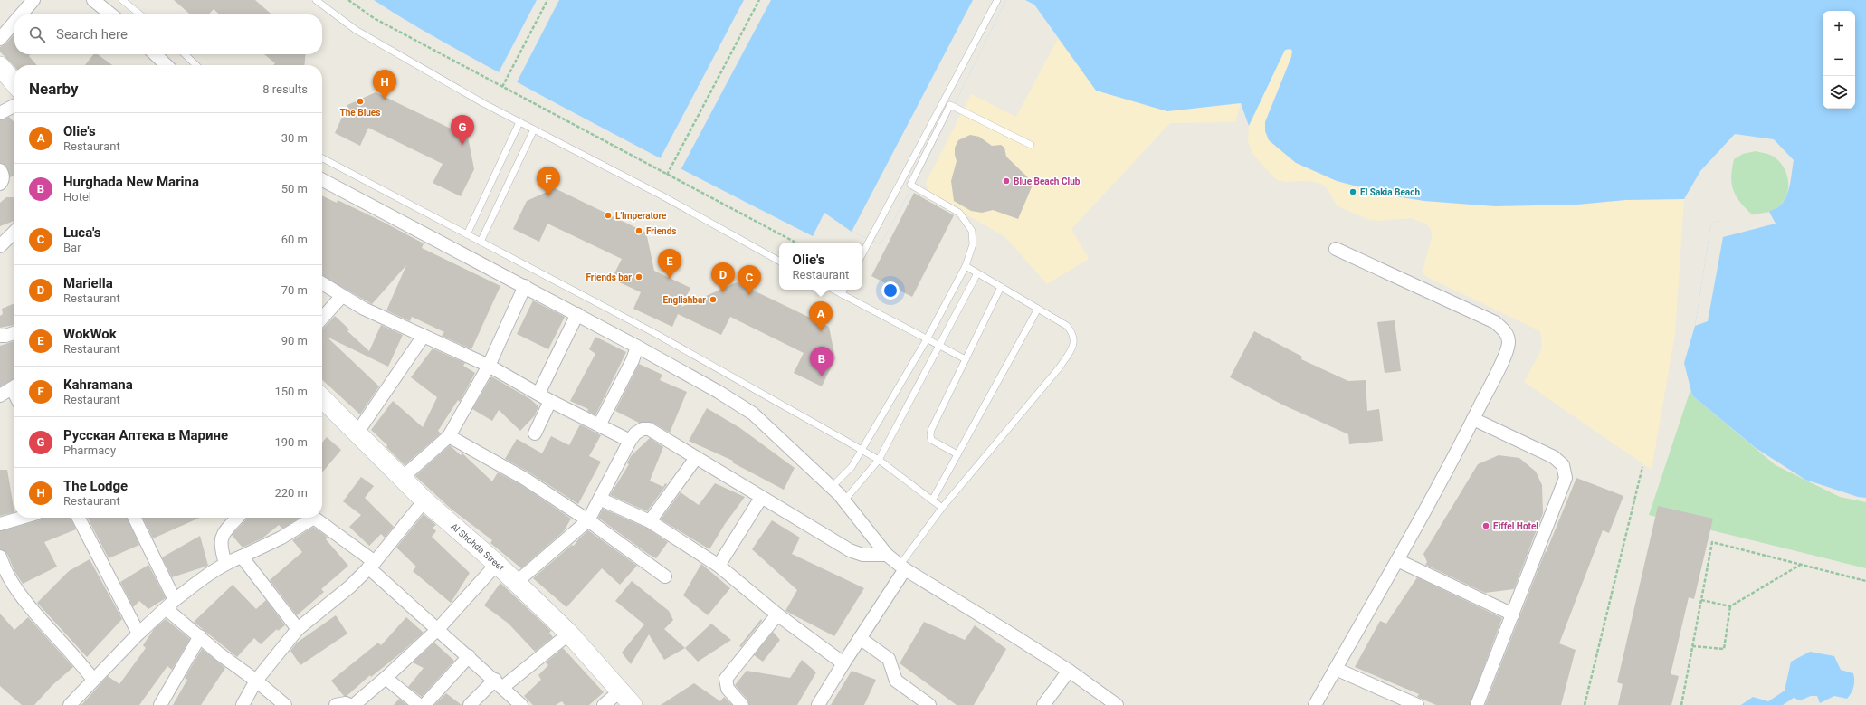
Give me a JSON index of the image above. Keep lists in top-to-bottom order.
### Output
{
  "streets": {
    "street": ["Al Shohda Street"]
  },
  "places": [
    "The Blues",
    "Blue Beach Club",
    "El Sakia Beach",
    "L'Imperatore",
    "Friends",
    "Friends bar",
    "Englishbar",
    "Eiffel Hotel"
  ],
  "page": {
    "map_buttons": ["+", "−"],
    "search": "Search here",
    "heading": ["Nearby", "8 results"],
    "pins": [
      "H",
      "G",
      "F",
      "E",
      "D",
      "C",
      "A",
      "B"
    ],
    "list": [
      {
        "mark": "A",
        "name": "Olie's",
        "note": "Restaurant",
        "value": "30 m"
      },
      {
        "mark": "B",
        "name": "Hurghada New Marina",
        "note": "Hotel",
        "value": "50 m"
      },
      {
        "mark": "C",
        "name": "Luca's",
        "note": "Bar",
        "value": "60 m"
      },
      {
        "mark": "D",
        "name": "Mariella",
        "note": "Restaurant",
        "value": "70 m"
      },
      {
        "mark": "E",
        "name": "WokWok",
        "note": "Restaurant",
        "value": "90 m"
      },
      {
        "mark": "F",
        "name": "Kahramana",
        "note": "Restaurant",
        "value": "150 m"
      },
      {
        "mark": "G",
        "name": "Русская Аптека в Марине",
        "note": "Pharmacy",
        "value": "190 m"
      },
      {
        "mark": "H",
        "name": "The Lodge",
        "note": "Restaurant",
        "value": "220 m"
      }
    ],
    "popup": ["Olie's", "Restaurant"]
  }
}
